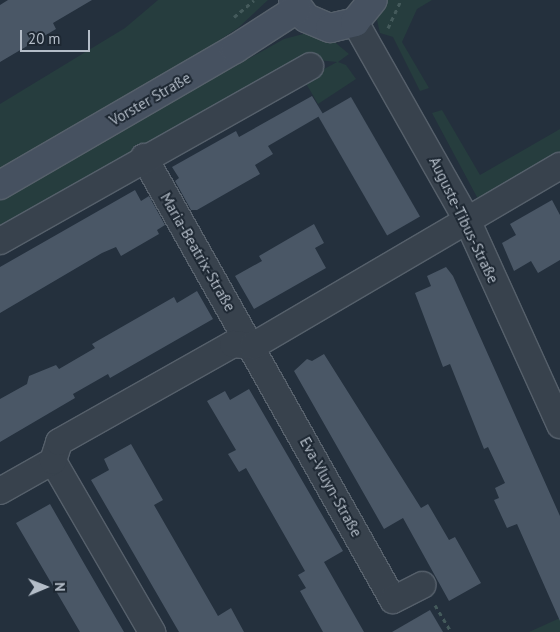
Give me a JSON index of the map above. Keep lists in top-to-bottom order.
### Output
{
  "streets": {
    "main road": ["Vorster Straße"],
    "street": ["Auguste-Tibus-Straße", "Maria-Beatrix-Straße", "Eva-Vluyn-Straße"]
  },
  "crossings": [
    ["Vorster Straße", "Auguste-Tibus-Straße"],
    ["Maria-Beatrix-Straße", "Eva-Vluyn-Straße"]
  ],
  "scale_bar": "20 m",
  "north": "right"
}
